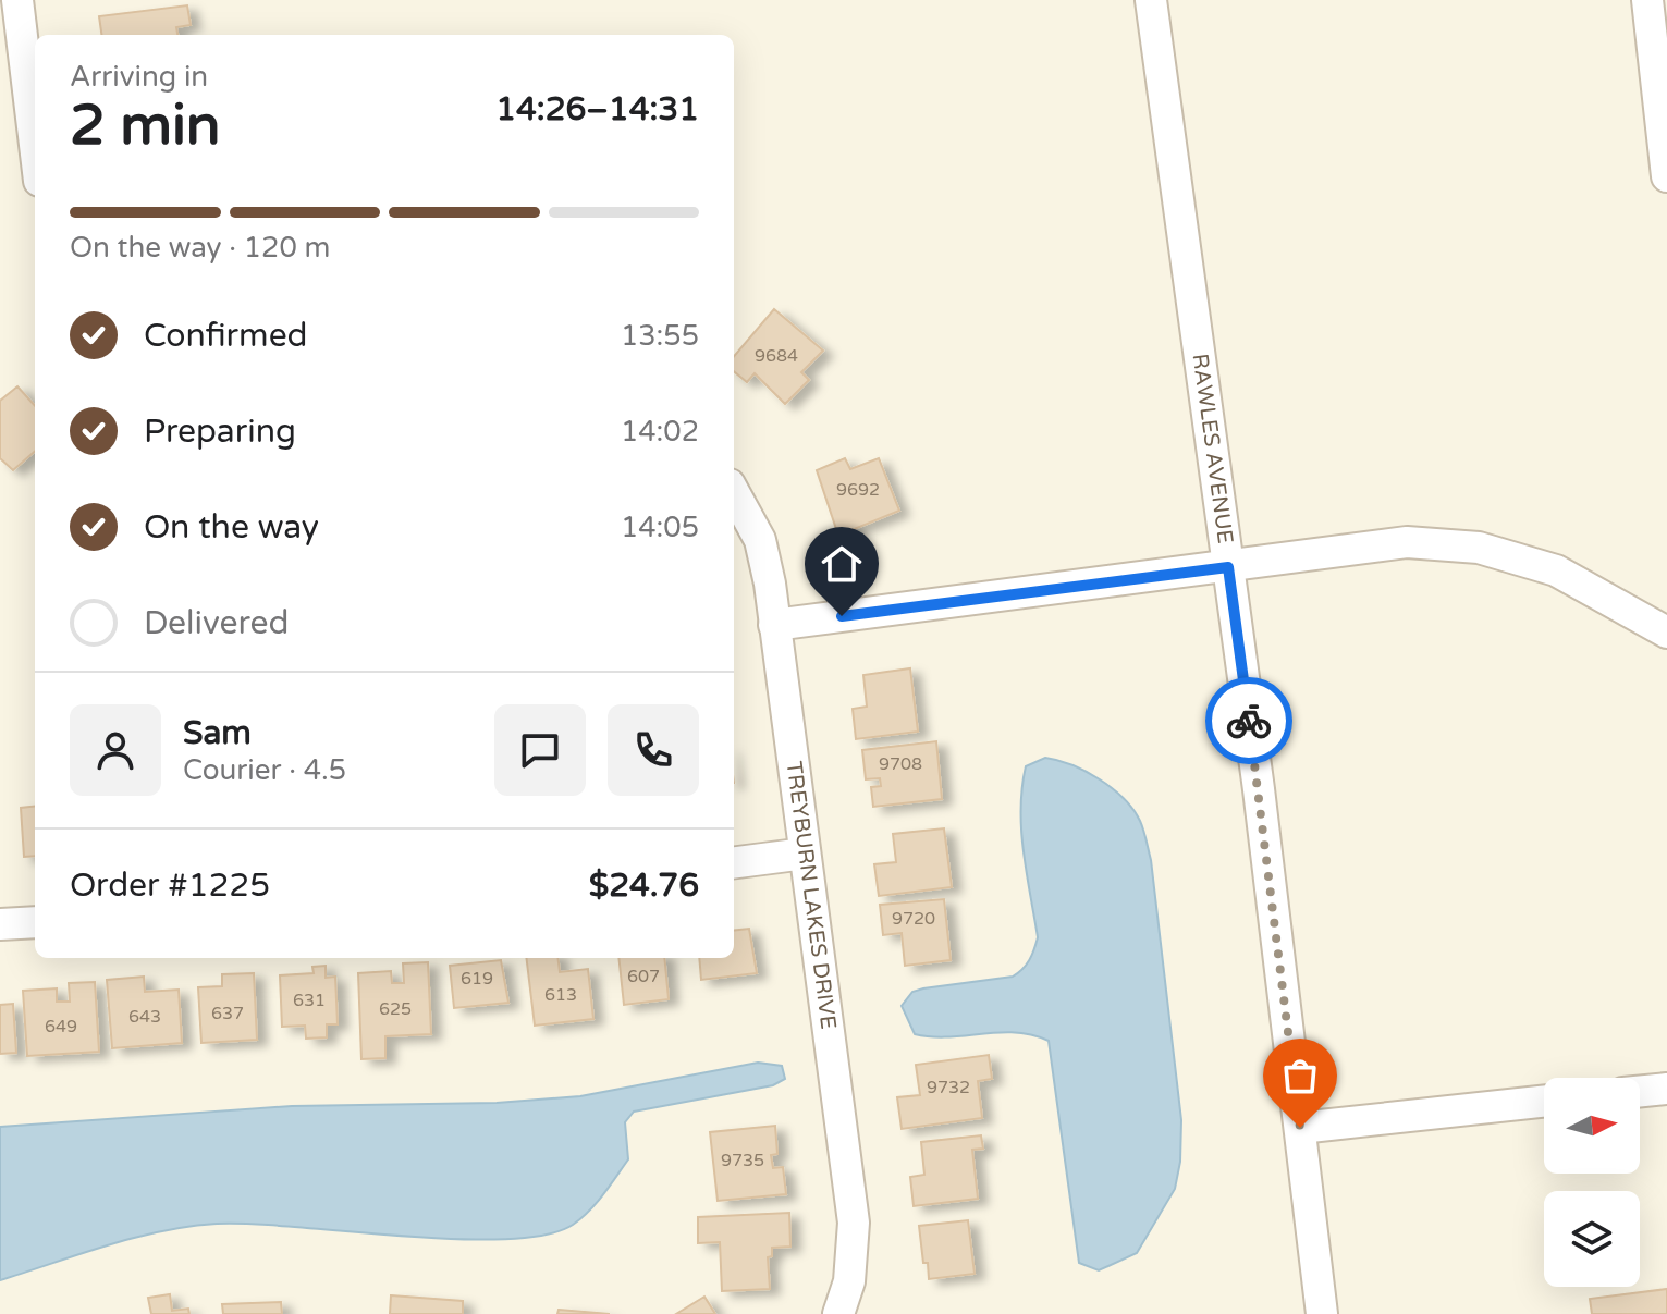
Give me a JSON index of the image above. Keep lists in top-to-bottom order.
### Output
{
  "streets": {
    "street": ["RAWLES AVENUE", "TREYBURN LAKES DRIVE"]
  },
  "house_numbers": [
    "9684",
    "9692",
    "9708",
    "9720",
    "607",
    "619",
    "613",
    "631",
    "625",
    "637",
    "643",
    "649",
    "9732",
    "9735"
  ],
  "north": "right",
  "page": {
    "heading": ["2 min", "Arriving in", "14:26–14:31"],
    "panel": [
      "Sam",
      "Courier · 4.5",
      "Order #1225",
      "$24.76"
    ],
    "bar": "On the way · 120 m",
    "list": [
      ["Confirmed", "13:55"],
      ["Preparing", "14:02"],
      ["On the way", "14:05"],
      "Delivered"
    ]
  }
}
